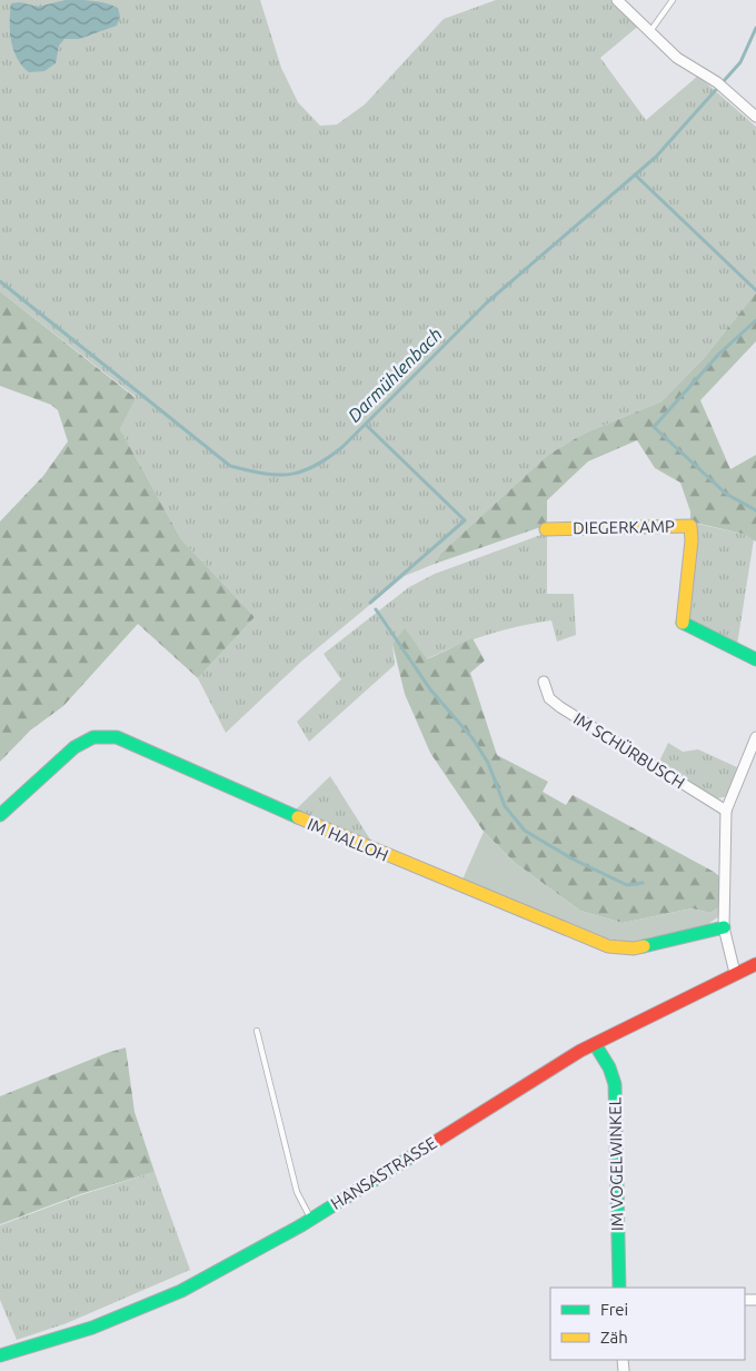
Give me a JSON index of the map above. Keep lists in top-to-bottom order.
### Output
{
  "streets": {
    "street": [
      "DIEGERKAMP",
      "IM SCHÜRBUSCH",
      "IM HALLOH",
      "IM VOGELWINKEL",
      "HANSASTRASSE"
    ]
  },
  "crossings": [
    ["IM VOGELWINKEL", "HANSASTRASSE"]
  ],
  "water": ["Darmühlenbach"],
  "legend": ["Frei", "Zäh"]
}
